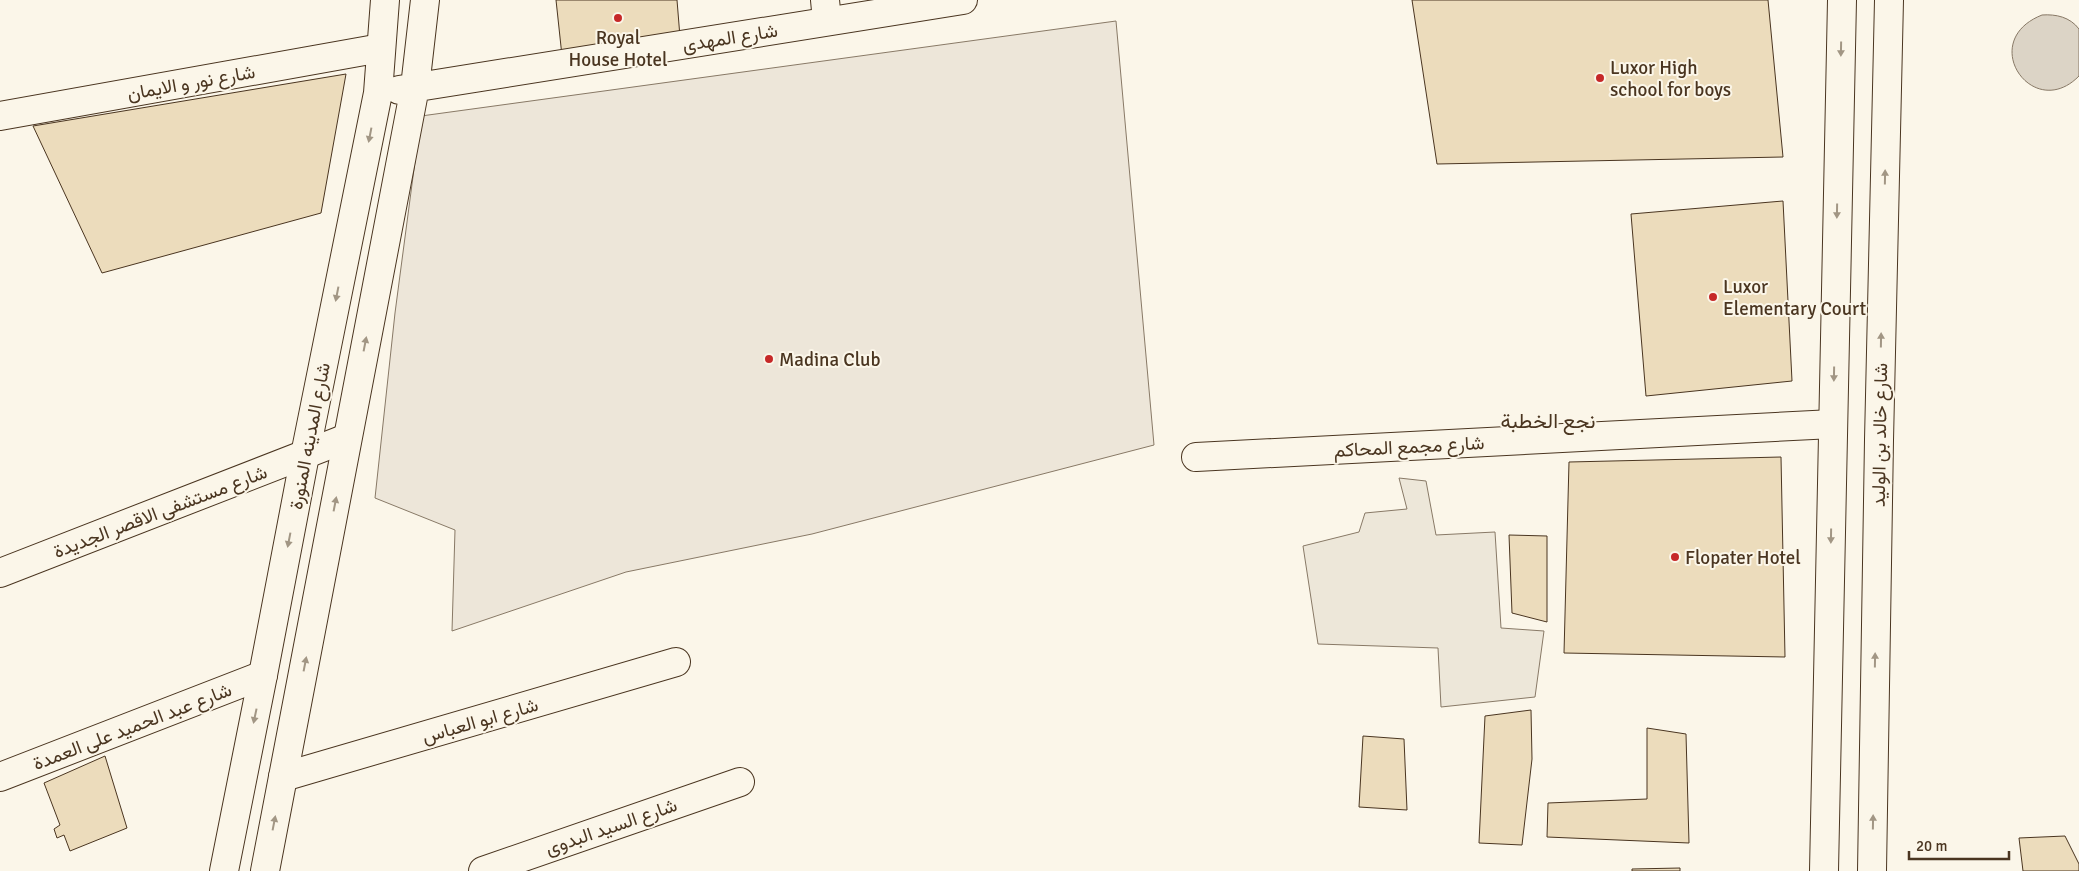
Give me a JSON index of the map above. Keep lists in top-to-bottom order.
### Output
{
  "streets": {
    "main road": [
      "شارع المهدى",
      "شارع نور و الايمان",
      "شارع خالد بن الوليد",
      "شارع المدينه المنورة",
      "شارع مجمع المحاكم",
      "شارع مستشفى الاقصر الجديدة",
      "شارع ابو العباس",
      "شارع عبد الحميد على العمدة",
      "شارع السيد البدوى"
    ]
  },
  "crossings": [
    ["شارع المهدى", "شارع المدينه المنورة"],
    ["شارع نور و الايمان", "شارع المدينه المنورة"],
    ["شارع المدينه المنورة", "شارع مستشفى الاقصر الجديدة"],
    ["شارع المدينه المنورة", "شارع ابو العباس"],
    ["شارع المدينه المنورة", "شارع عبد الحميد على العمدة"]
  ],
  "districts": ["نجع الخطبة"],
  "places": [
    "Royal House Hotel",
    "Luxor High school for boys",
    "Luxor Elementary Court",
    "Madina Club",
    "Flopater Hotel"
  ],
  "scale_bar": "20 m"
}
